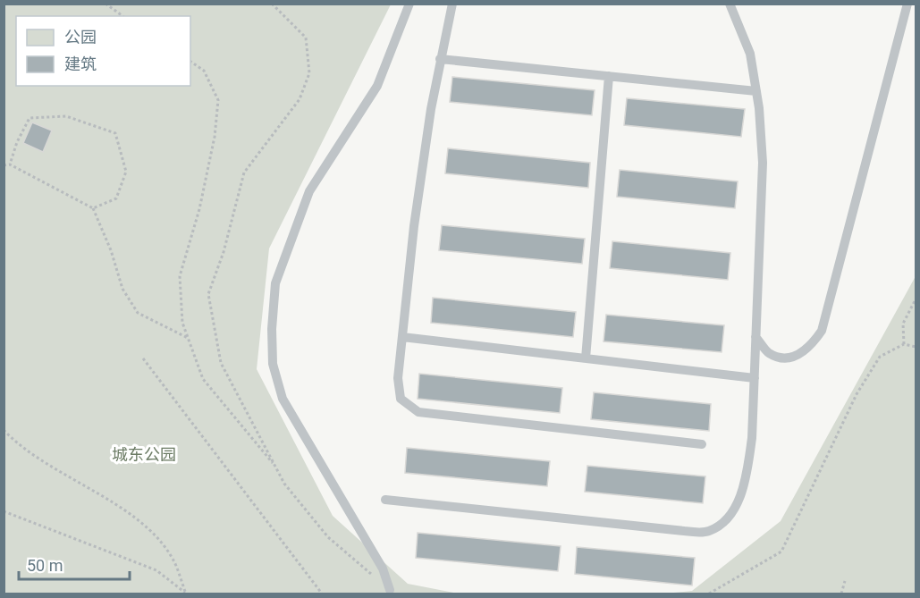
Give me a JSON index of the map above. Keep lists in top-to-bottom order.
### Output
{
  "parks": ["城东公园"],
  "legend": ["公园", "建筑"],
  "scale_bar": "50 m"
}
